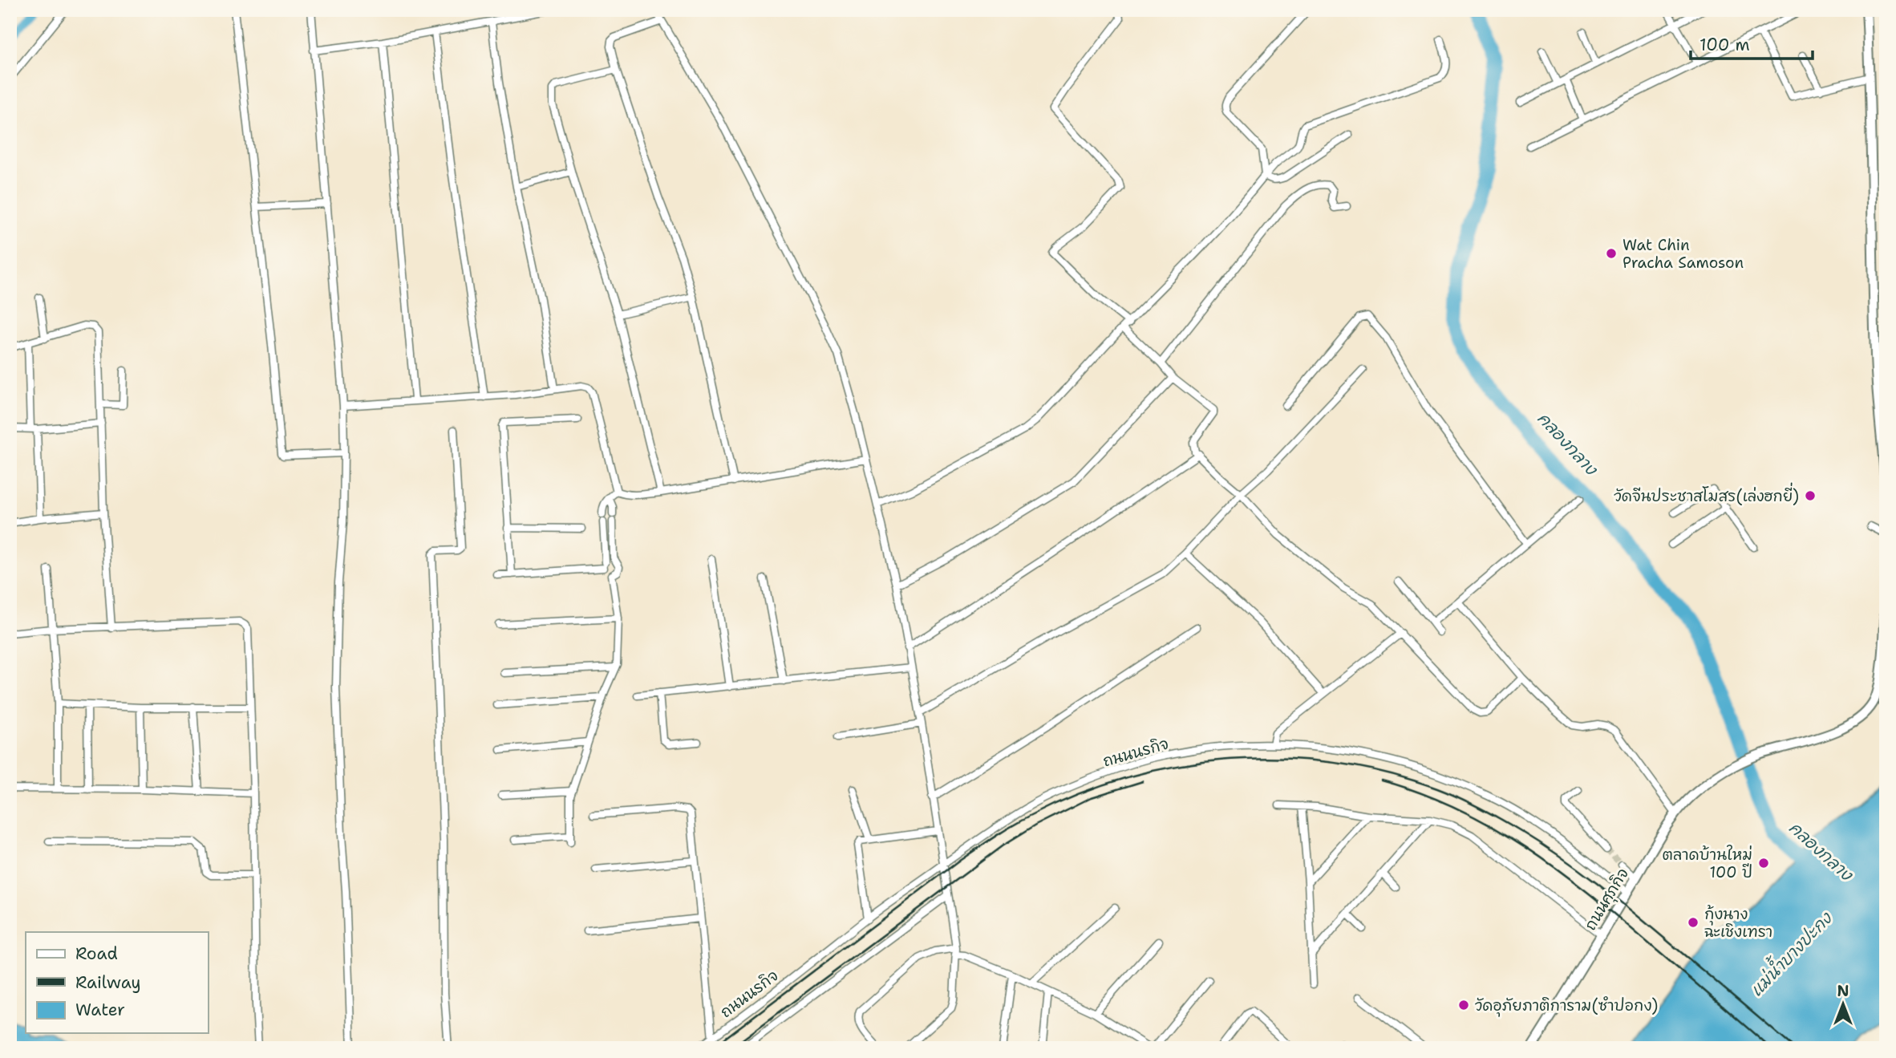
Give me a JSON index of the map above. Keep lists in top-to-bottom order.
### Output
{
  "streets": {
    "main road": ["ถนนศุภกิจ"],
    "street": ["ถนนนรกิจ"]
  },
  "crossings": [
    ["ถนนนรกิจ", "ถนนศุภกิจ"]
  ],
  "water": ["คลองกลาง", "แม่น้ำบางปะกง"],
  "places": [
    "Wat Chin Pracha Samoson",
    "วัดจีนประชาสโมสร(เล่งฮกยี่)",
    "ตลาดบ้านใหม่ 100 ปี",
    "กุ้งนาง ฉะเชิงเทรา",
    "วัดอุภัยภาติการาม(ซำปอกง)"
  ],
  "legend": ["Road", "Railway", "Water"],
  "scale_bar": "100 m",
  "north": "top"
}
